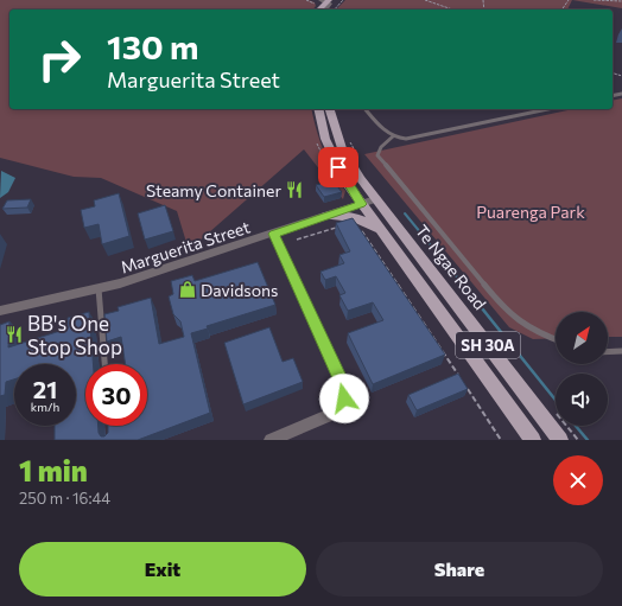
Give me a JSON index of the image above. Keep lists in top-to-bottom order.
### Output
{
  "streets": {
    "main road": ["Te Ngae Road", "SH 30A"],
    "street": ["Marguerita Street"]
  },
  "crossings": [
    ["Marguerita Street", "Te Ngae Road"]
  ],
  "parks": ["Puarenga Park"],
  "places": {
    "restaurant": ["Steamy Container", "BB's One Stop Shop"],
    "shop": ["Davidsons"]
  },
  "north": "top right",
  "page": {
    "turn": ["130 m", "Marguerita Street"],
    "speed": "21 km/h",
    "limit": "30",
    "heading": ["1 min", "250 m · 16:44"],
    "buttons": ["Exit", "Share"]
  }
}
